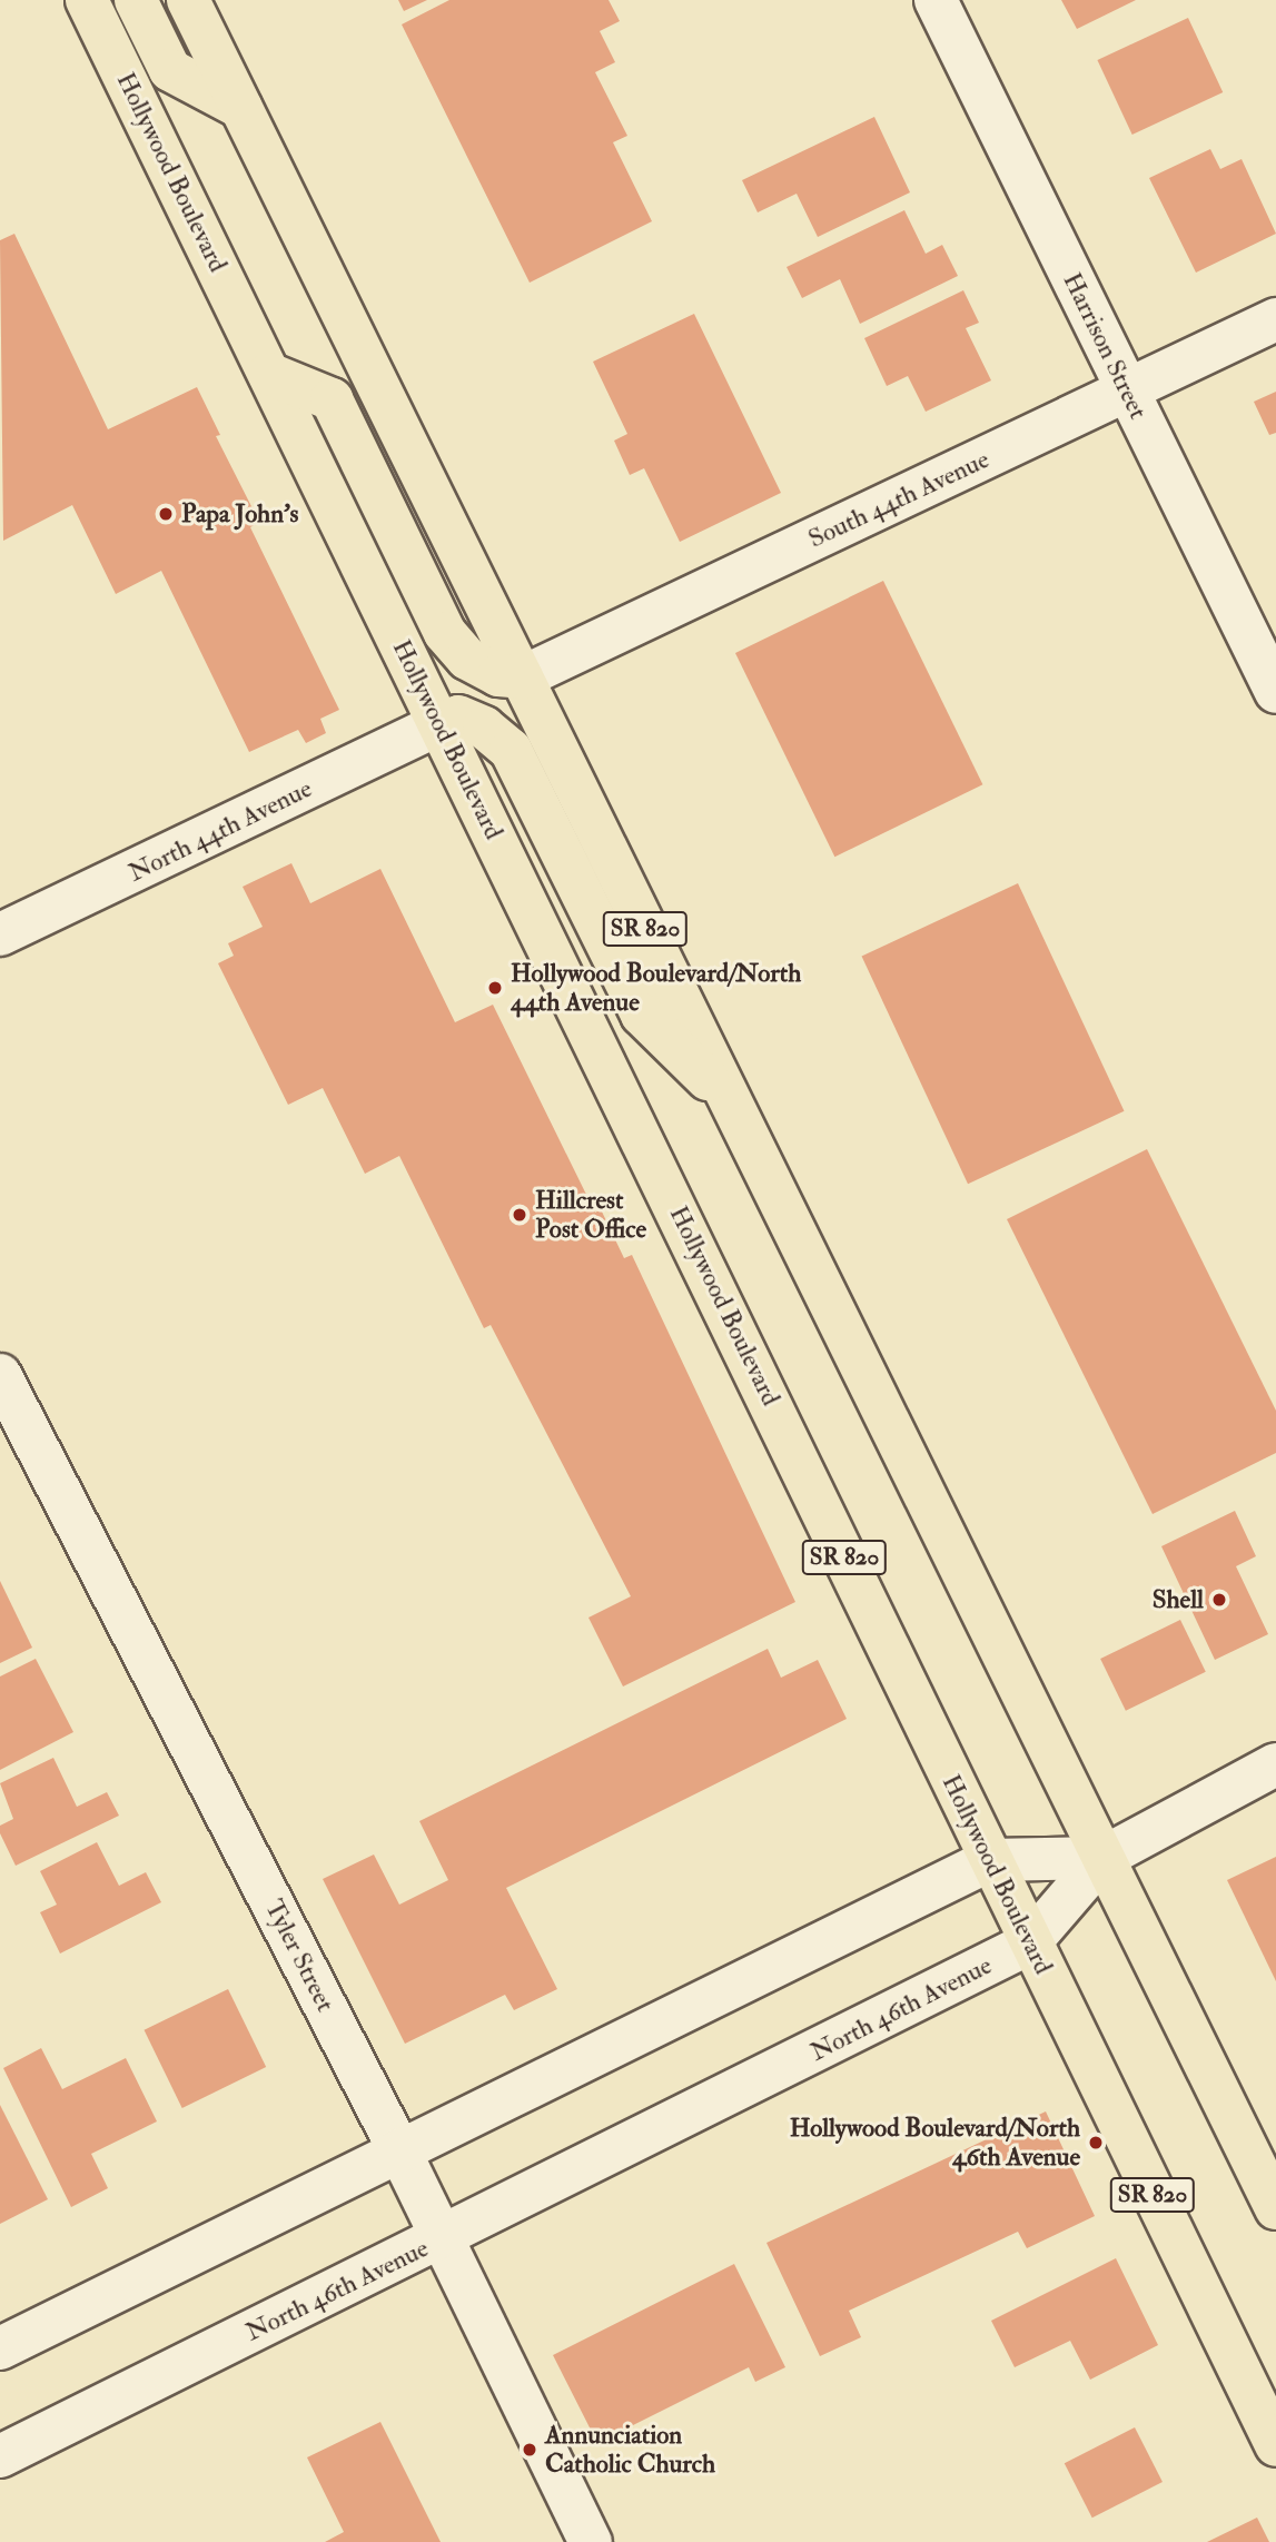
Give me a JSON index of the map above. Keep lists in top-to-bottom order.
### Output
{
  "streets": {
    "highway": ["Hollywood Boulevard", "SR 820"],
    "street": [
      "Harrison Street",
      "South 44th Avenue",
      "North 44th Avenue",
      "Tyler Street",
      "North 46th Avenue"
    ]
  },
  "crossings": [
    ["Hollywood Boulevard", "North 44th Avenue"],
    ["Hollywood Boulevard", "North 46th Avenue"],
    ["Harrison Street", "South 44th Avenue"],
    ["South 44th Avenue", "SR 820"],
    ["SR 820", "North 46th Avenue"],
    ["Tyler Street", "North 46th Avenue"]
  ],
  "places": [
    "Papa John's",
    "Hollywood Boulevard/North 44th Avenue",
    "Hillcrest Post Office",
    "Shell",
    "Hollywood Boulevard/North 46th Avenue",
    "Annunciation Catholic Church"
  ]
}
